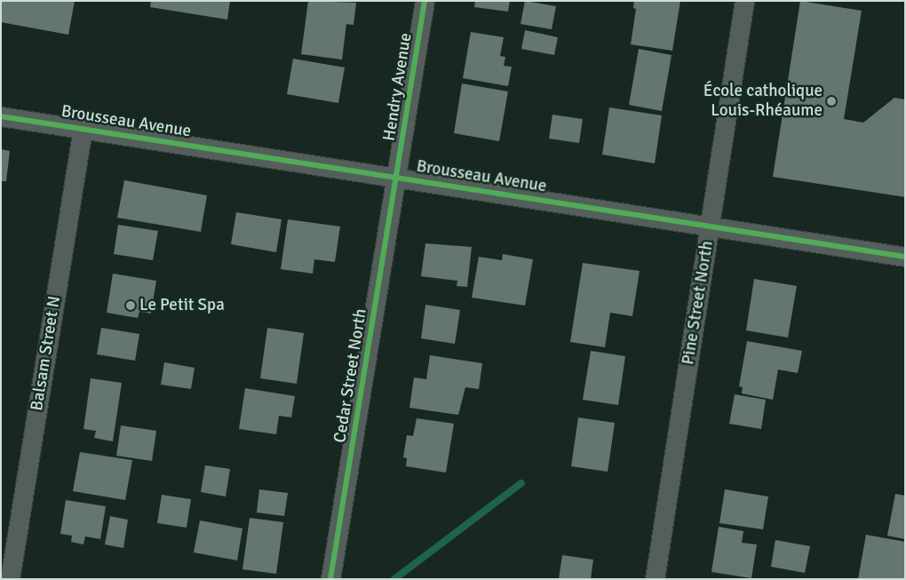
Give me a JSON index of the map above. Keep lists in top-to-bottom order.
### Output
{
  "streets": {
    "street": [
      "Hendry Avenue",
      "Brousseau Avenue",
      "Pine Street North",
      "Balsam Street N",
      "Cedar Street North"
    ]
  },
  "crossings": [
    ["Hendry Avenue", "Brousseau Avenue"],
    ["Hendry Avenue", "Cedar Street North"],
    ["Brousseau Avenue", "Pine Street North"],
    ["Brousseau Avenue", "Balsam Street N"],
    ["Brousseau Avenue", "Cedar Street North"]
  ],
  "places": ["École catholique Louis-Rhéaume", "Le Petit Spa"]
}
